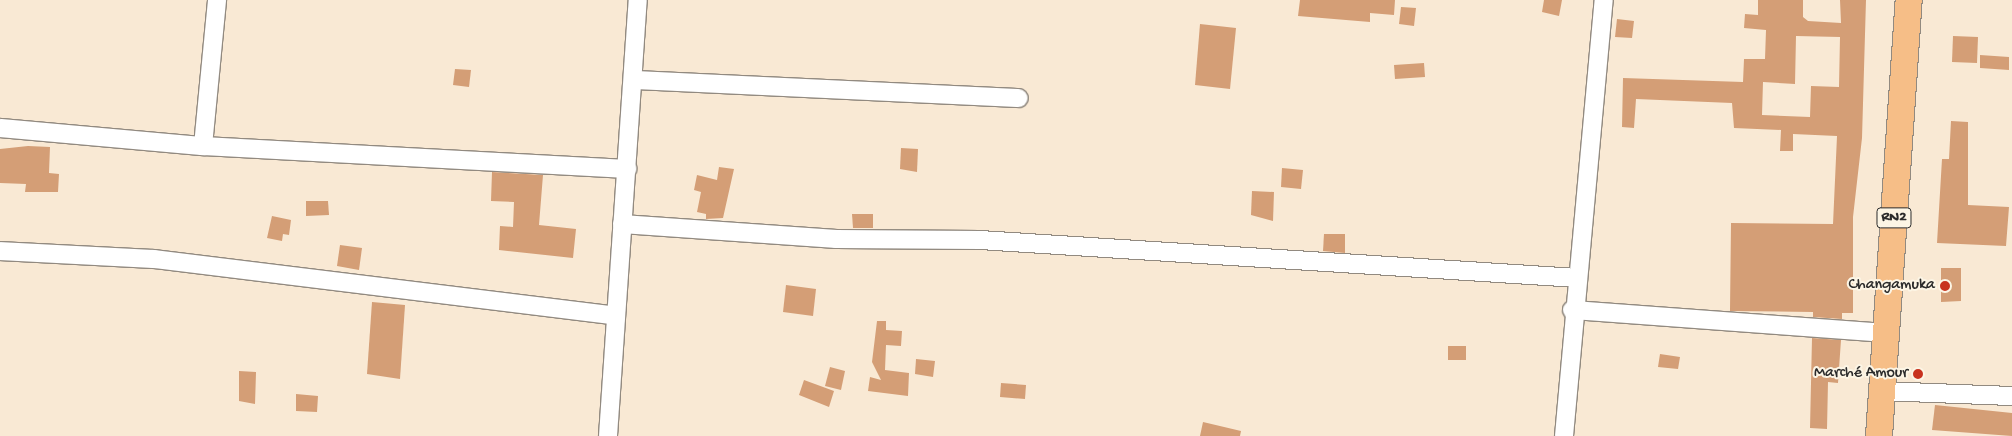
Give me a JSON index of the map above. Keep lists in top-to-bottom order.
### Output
{
  "streets": {
    "highway": ["RN2"]
  },
  "places": ["Changamuka", "Marché Amour"]
}
